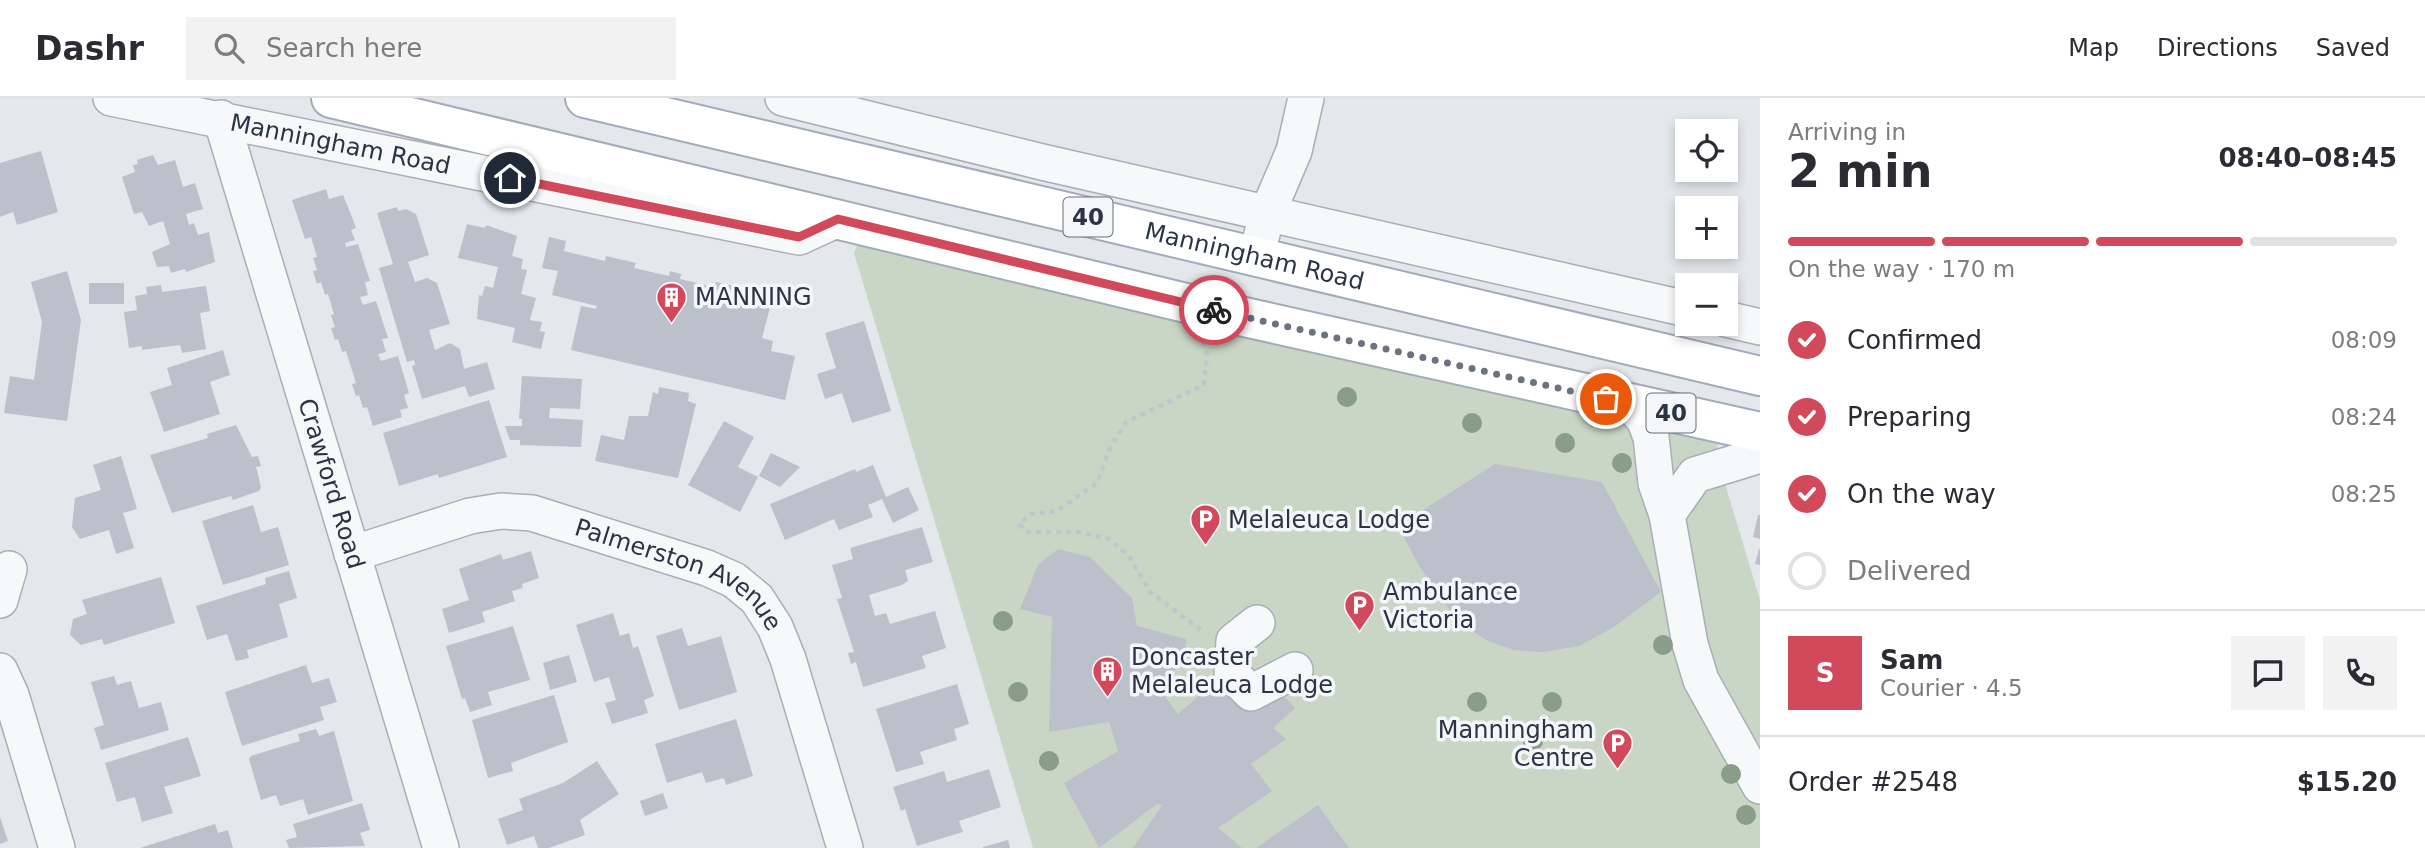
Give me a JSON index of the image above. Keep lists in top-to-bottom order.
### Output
{
  "streets": {
    "main road": ["Manningham Road", "40"],
    "street": ["Crawford Road", "Palmerston Avenue"]
  },
  "crossings": [
    ["Manningham Road", "Crawford Road"],
    ["Crawford Road", "Palmerston Avenue"]
  ],
  "places": {
    "building": ["MANNING", "Doncaster Melaleuca Lodge"],
    "parking": ["Melaleuca Lodge", "Ambulance Victoria", "Manningham Centre"]
  },
  "page": {
    "header": "Dashr",
    "search": "Search here",
    "nav": ["Map", "Directions", "Saved"],
    "heading": ["2 min", "Arriving in", "08:40–08:45"],
    "panel": [
      "Sam",
      "Courier · 4.5",
      "Order #2548",
      "$15.20"
    ],
    "map_buttons": ["+", "−"],
    "bar": "On the way · 170 m",
    "list": [
      ["Confirmed", "08:09"],
      ["Preparing", "08:24"],
      ["On the way", "08:25"],
      "Delivered"
    ],
    "round": "S"
  }
}
